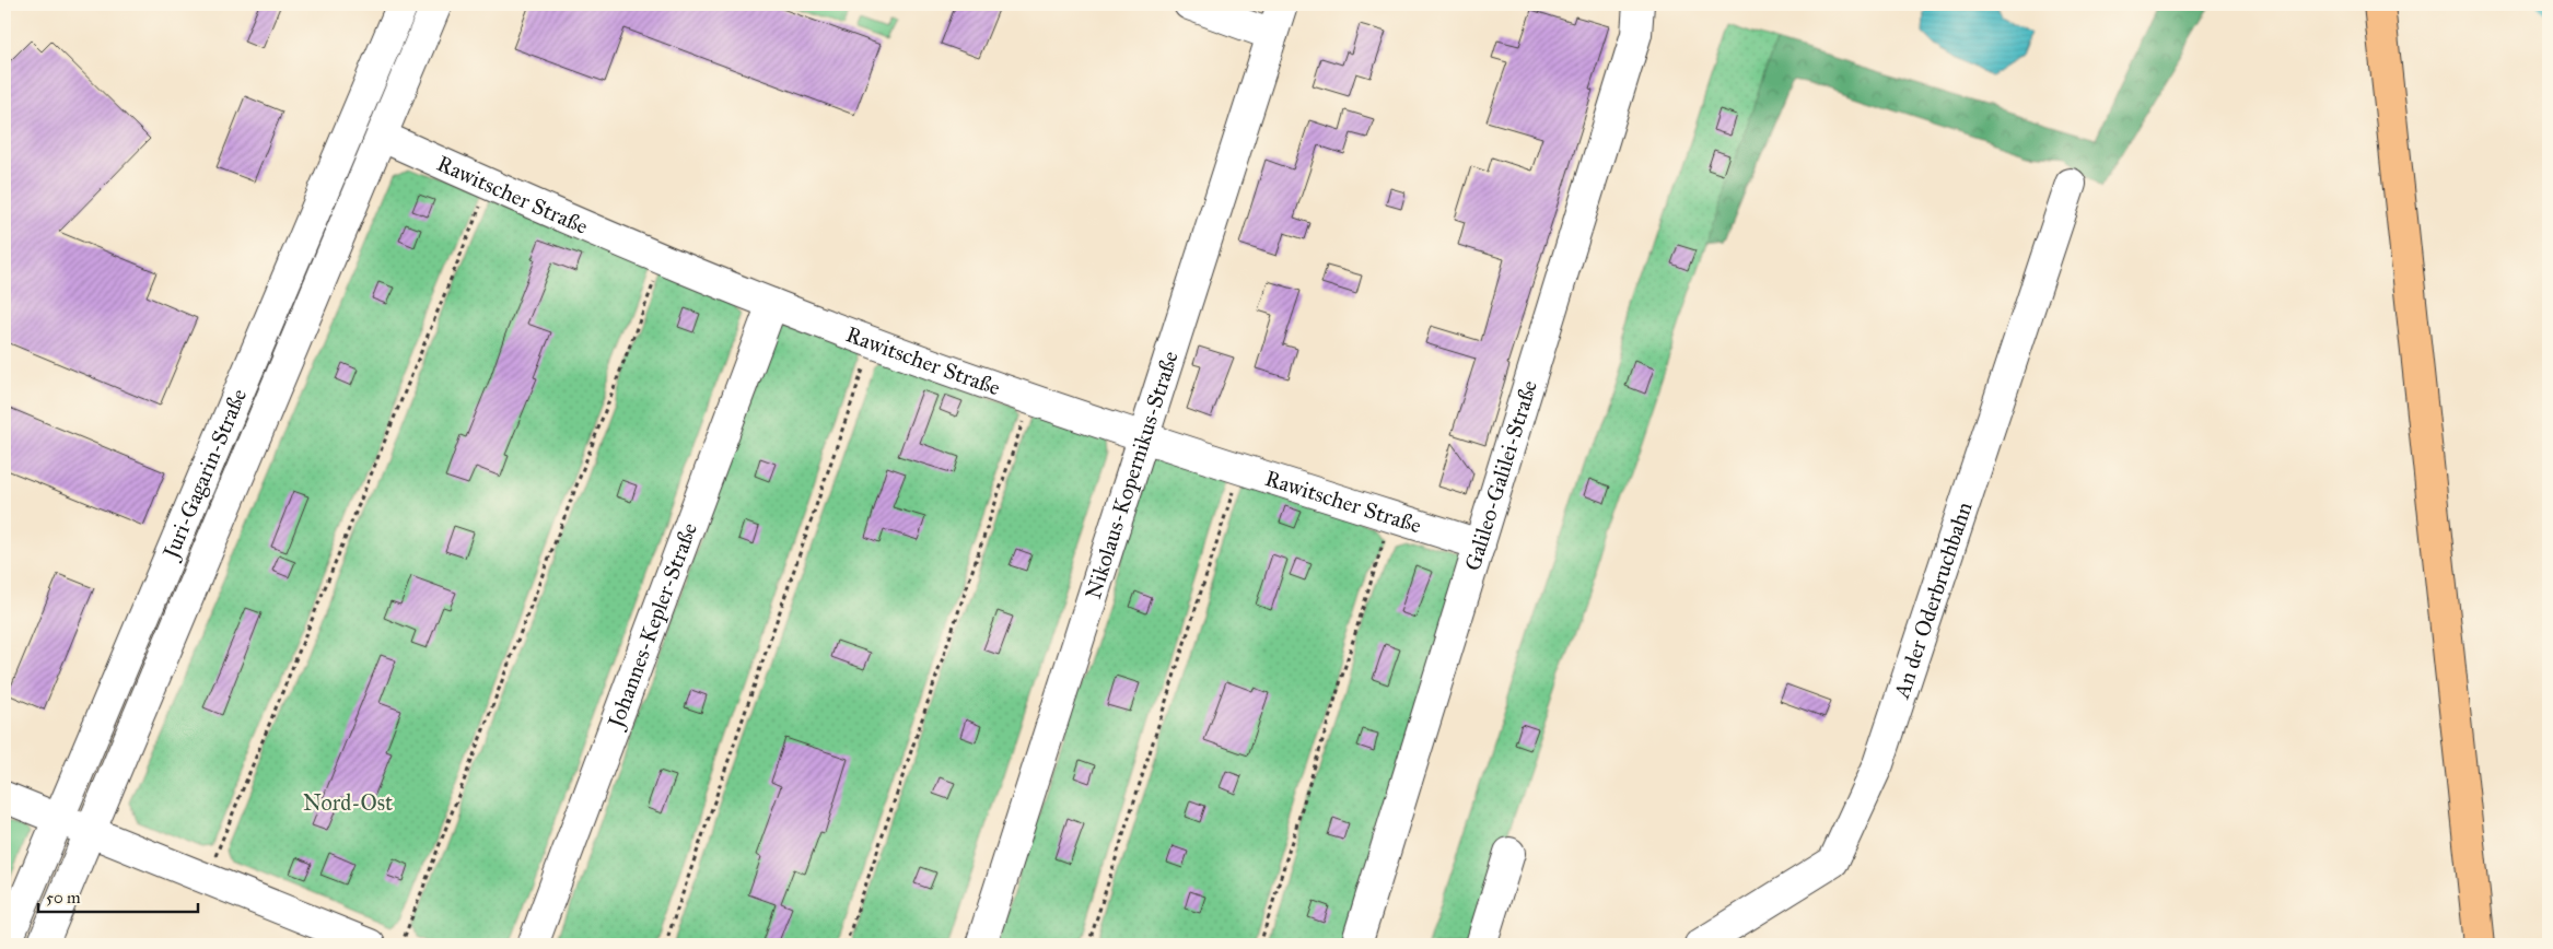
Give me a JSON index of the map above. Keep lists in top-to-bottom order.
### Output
{
  "streets": {
    "street": [
      "Rawitscher Straße",
      "Juri-Gagarin-Straße",
      "Nikolaus-Kopernikus-Straße",
      "Galileo-Galilei-Straße",
      "An der Oderbruchbahn",
      "Johannes-Kepler-Straße"
    ]
  },
  "crossings": [
    ["Rawitscher Straße", "Juri-Gagarin-Straße"],
    ["Rawitscher Straße", "Nikolaus-Kopernikus-Straße"],
    ["Rawitscher Straße", "Galileo-Galilei-Straße"],
    ["Rawitscher Straße", "Johannes-Kepler-Straße"]
  ],
  "parks": ["Nord-Ost"],
  "scale_bar": "50 m"
}
